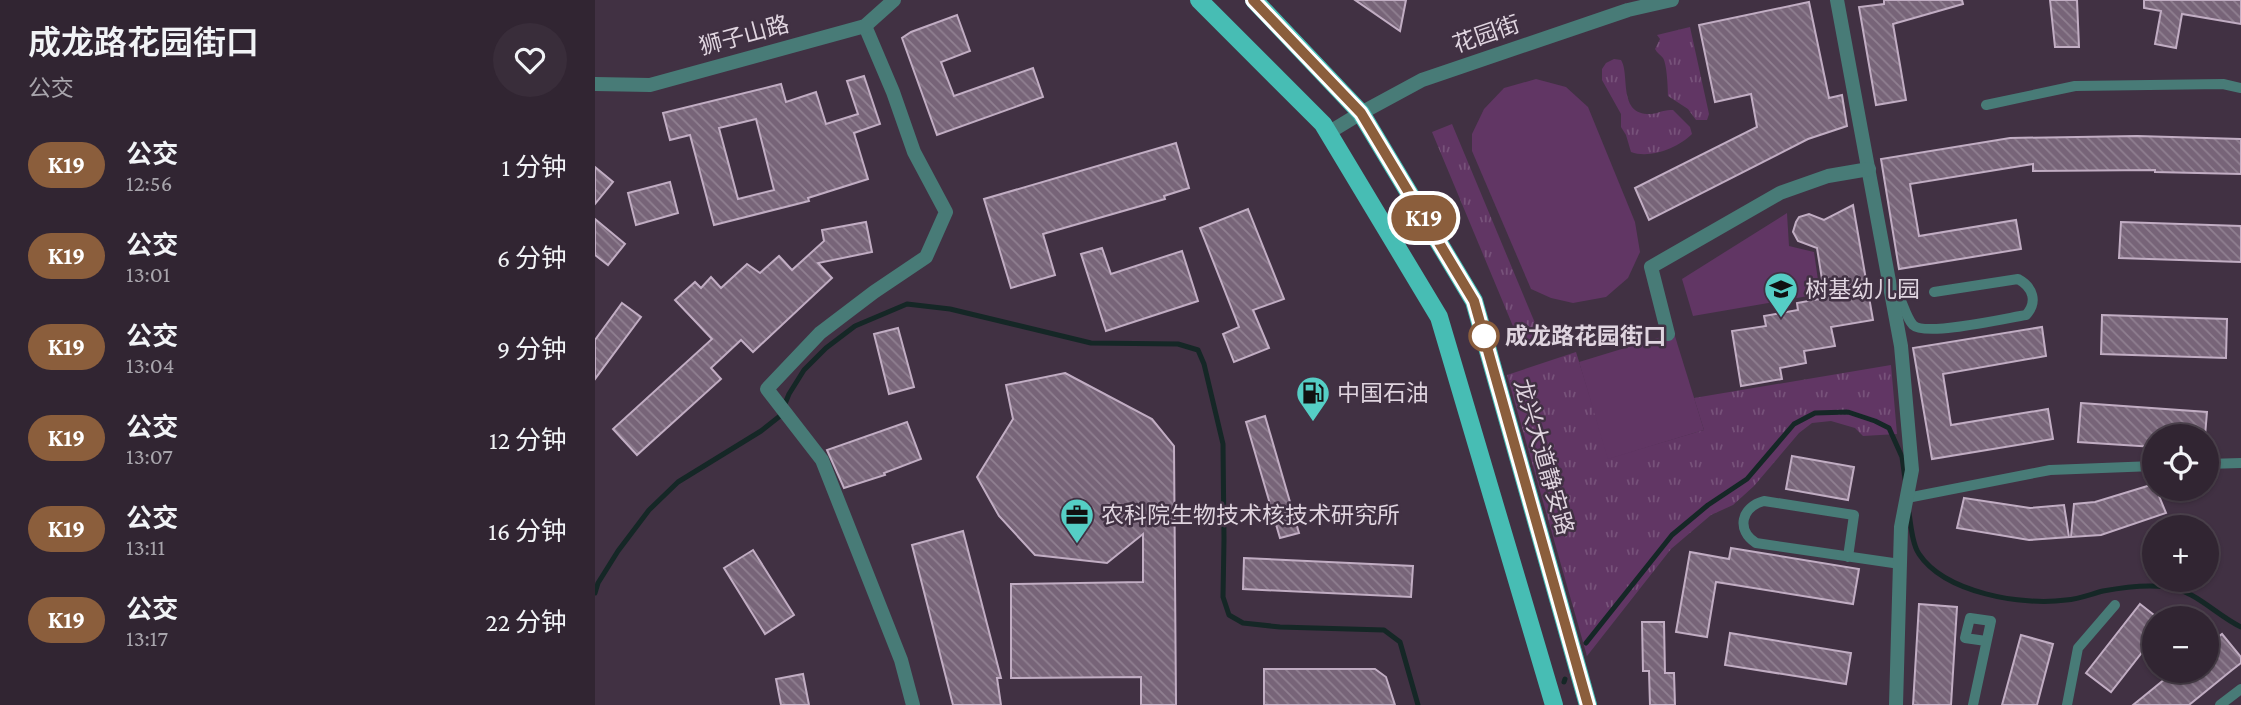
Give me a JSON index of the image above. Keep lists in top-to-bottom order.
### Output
{
  "streets": {
    "main road": ["龙兴大道静安路"],
    "street": ["花园街", "狮子山路"]
  },
  "crossings": [
    ["花园街", "龙兴大道静安路"]
  ],
  "places": {
    "school or university": ["树基幼儿园"],
    "other": ["成龙路花园街口"],
    "fuel station": ["中国石油"],
    "office": ["农科院生物技术核技术研究所"]
  },
  "lines": ["bus line K19"],
  "page": {
    "heading": ["成龙路花园街口", "公交"],
    "on_map": "K19",
    "list": [
      {
        "mark": "K19",
        "name": "公交",
        "note": "12:56",
        "value": "1 分钟"
      },
      {
        "mark": "K19",
        "name": "公交",
        "note": "13:01",
        "value": "6 分钟"
      },
      {
        "mark": "K19",
        "name": "公交",
        "note": "13:04",
        "value": "9 分钟"
      },
      {
        "mark": "K19",
        "name": "公交",
        "note": "13:07",
        "value": "12 分钟"
      },
      {
        "mark": "K19",
        "name": "公交",
        "note": "13:11",
        "value": "16 分钟"
      },
      {
        "mark": "K19",
        "name": "公交",
        "note": "13:17",
        "value": "22 分钟"
      }
    ],
    "map_buttons": ["+", "−"]
  }
}
